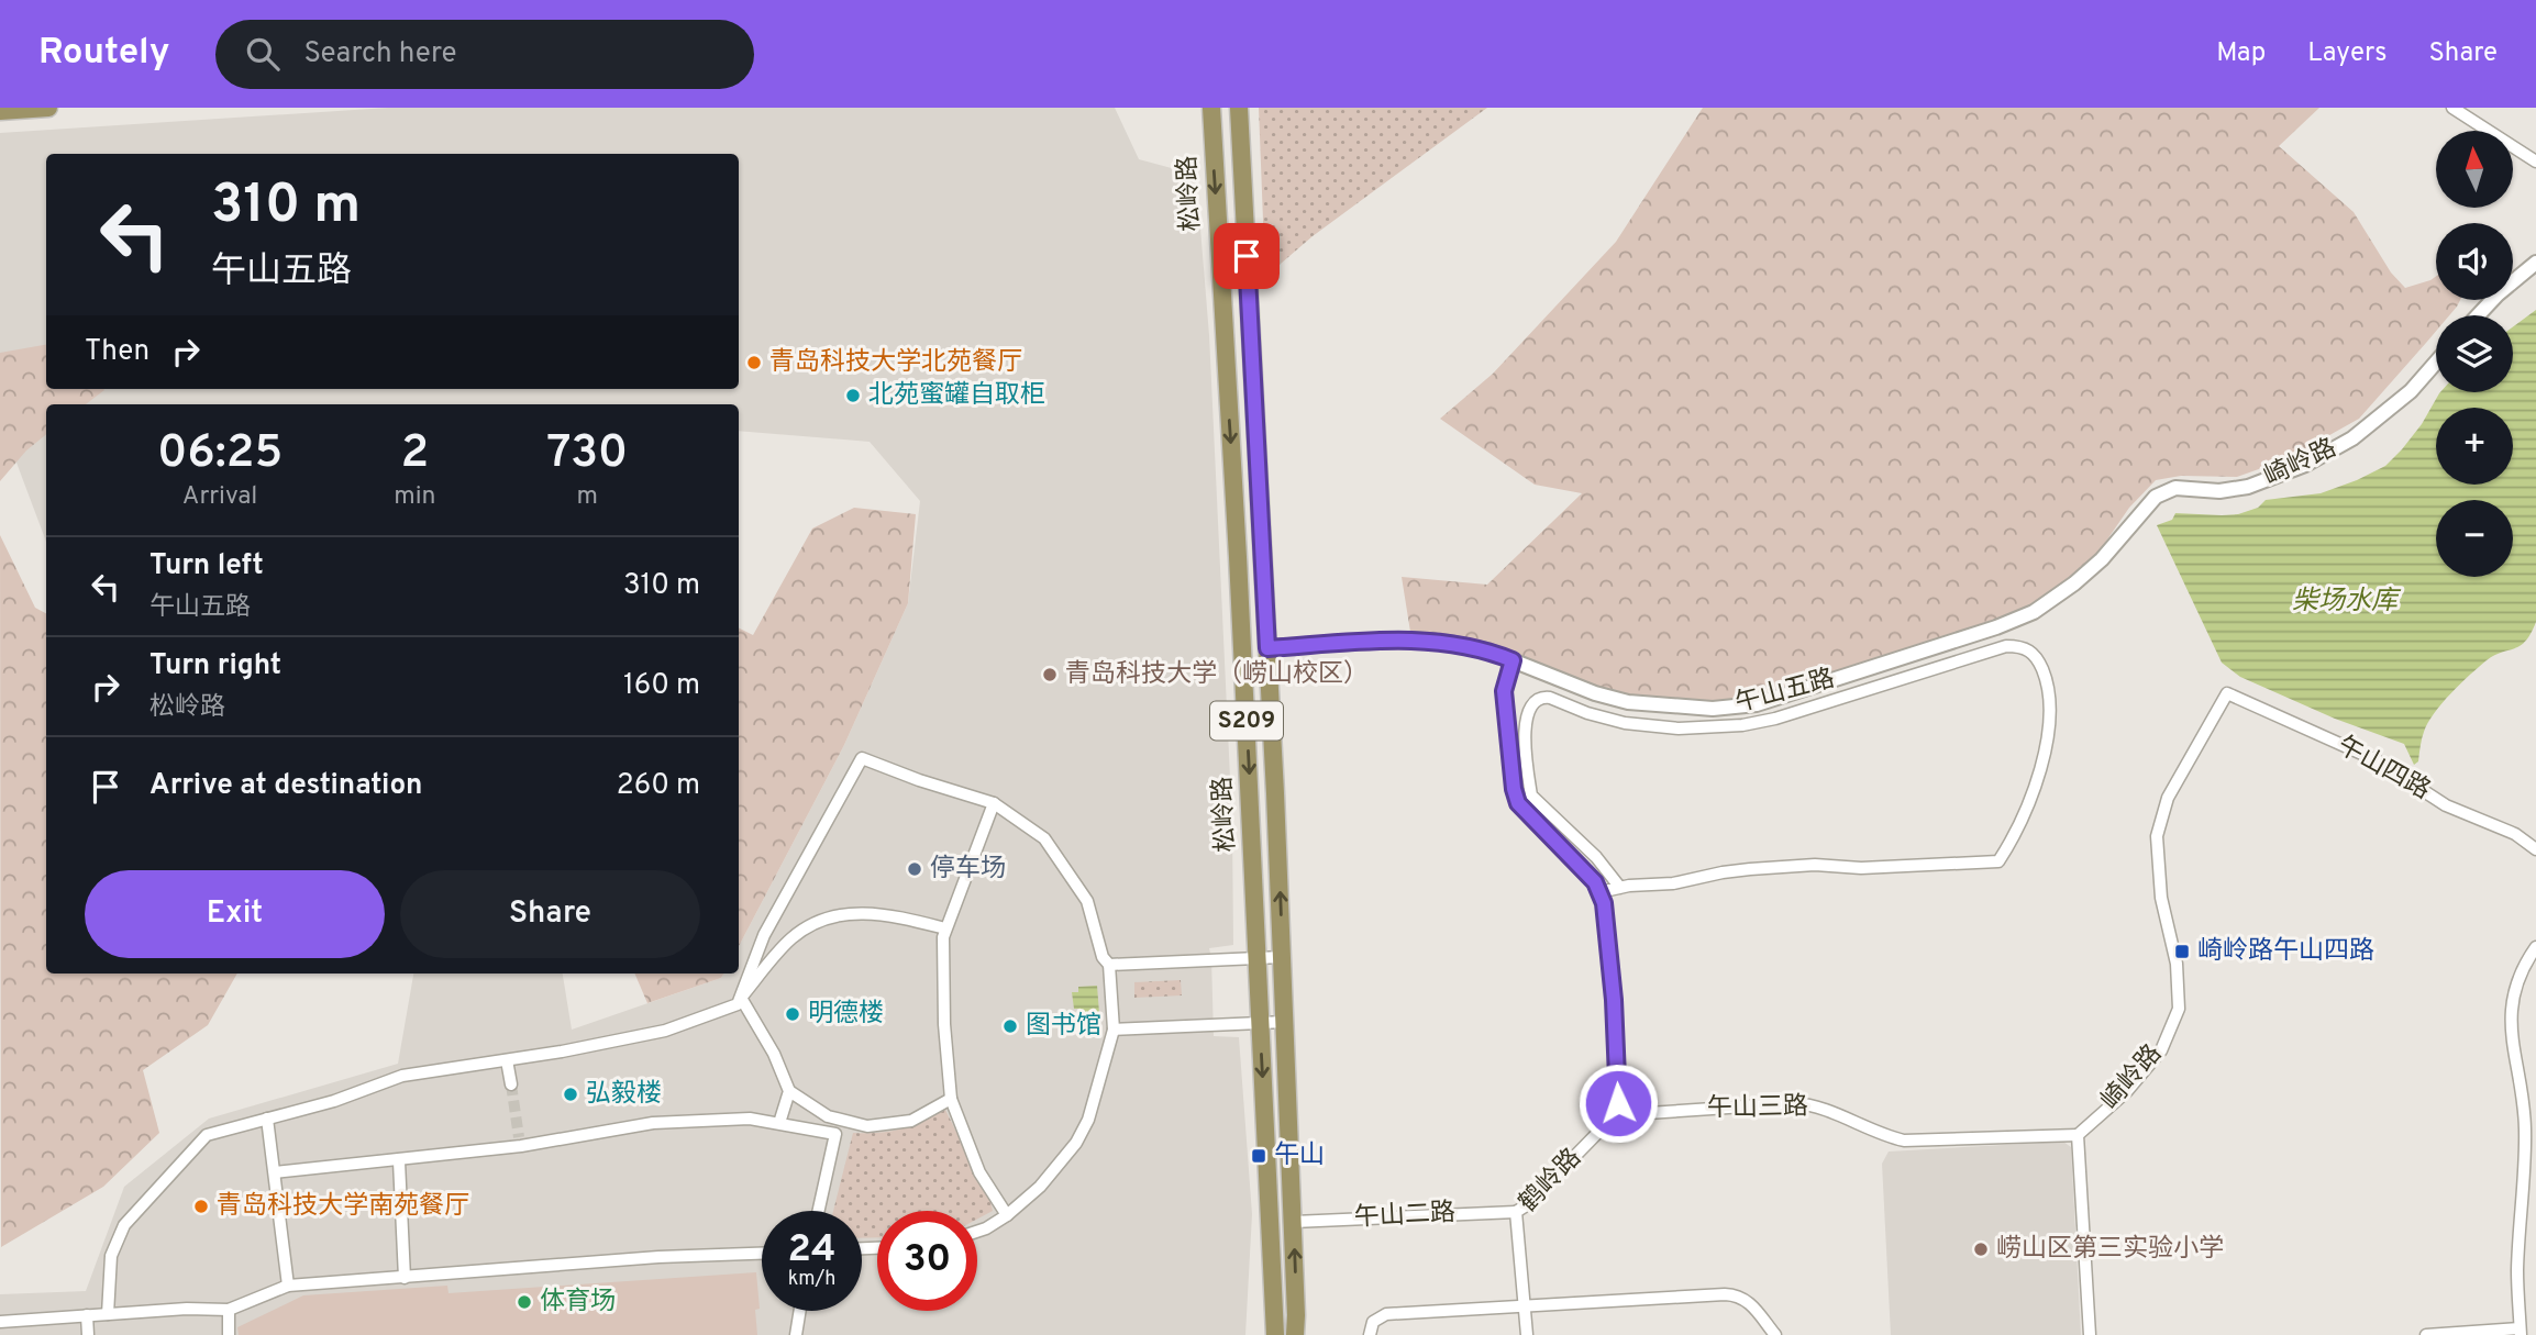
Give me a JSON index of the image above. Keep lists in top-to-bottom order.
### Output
{
  "streets": {
    "main road": ["松岭路", "S209"],
    "street": [
      "崎岭路",
      "午山五路",
      "午山四路",
      "午山三路",
      "鹤岭路",
      "午山二路"
    ]
  },
  "crossings": [
    ["松岭路", "午山五路"],
    ["松岭路", "午山二路"],
    ["崎岭路", "午山五路"],
    ["崎岭路", "午山四路"],
    ["崎岭路", "午山三路"],
    ["午山三路", "鹤岭路"],
    ["鹤岭路", "午山二路"]
  ],
  "water": ["柴场水库"],
  "places": {
    "other": [
      "青岛科技大学北苑餐厅",
      "北苑蜜罐自取柜",
      "青岛科技大学（崂山校区）",
      "停车场",
      "明德楼",
      "图书馆",
      "弘毅楼",
      "青岛科技大学南苑餐厅",
      "崂山区第三实验小学",
      "体育场"
    ],
    "transit": ["崎岭路午山四路", "午山"]
  },
  "north": "top",
  "page": {
    "header": "Routely",
    "search": "Search here",
    "nav": ["Map", "Layers", "Share"],
    "map_buttons": ["+", "−"],
    "turn": ["310 m", "午山五路"],
    "then": "Then",
    "eta": [
      "06:25",
      "Arrival",
      "2",
      "min",
      "730",
      "m"
    ],
    "list": [
      {
        "name": "Turn left",
        "note": "午山五路",
        "value": "310 m"
      },
      {
        "name": "Turn right",
        "note": "松岭路",
        "value": "160 m"
      },
      {
        "name": "Arrive at destination",
        "value": "260 m"
      }
    ],
    "buttons": ["Exit", "Share"],
    "speed": "24 km/h",
    "limit": "30"
  }
}
